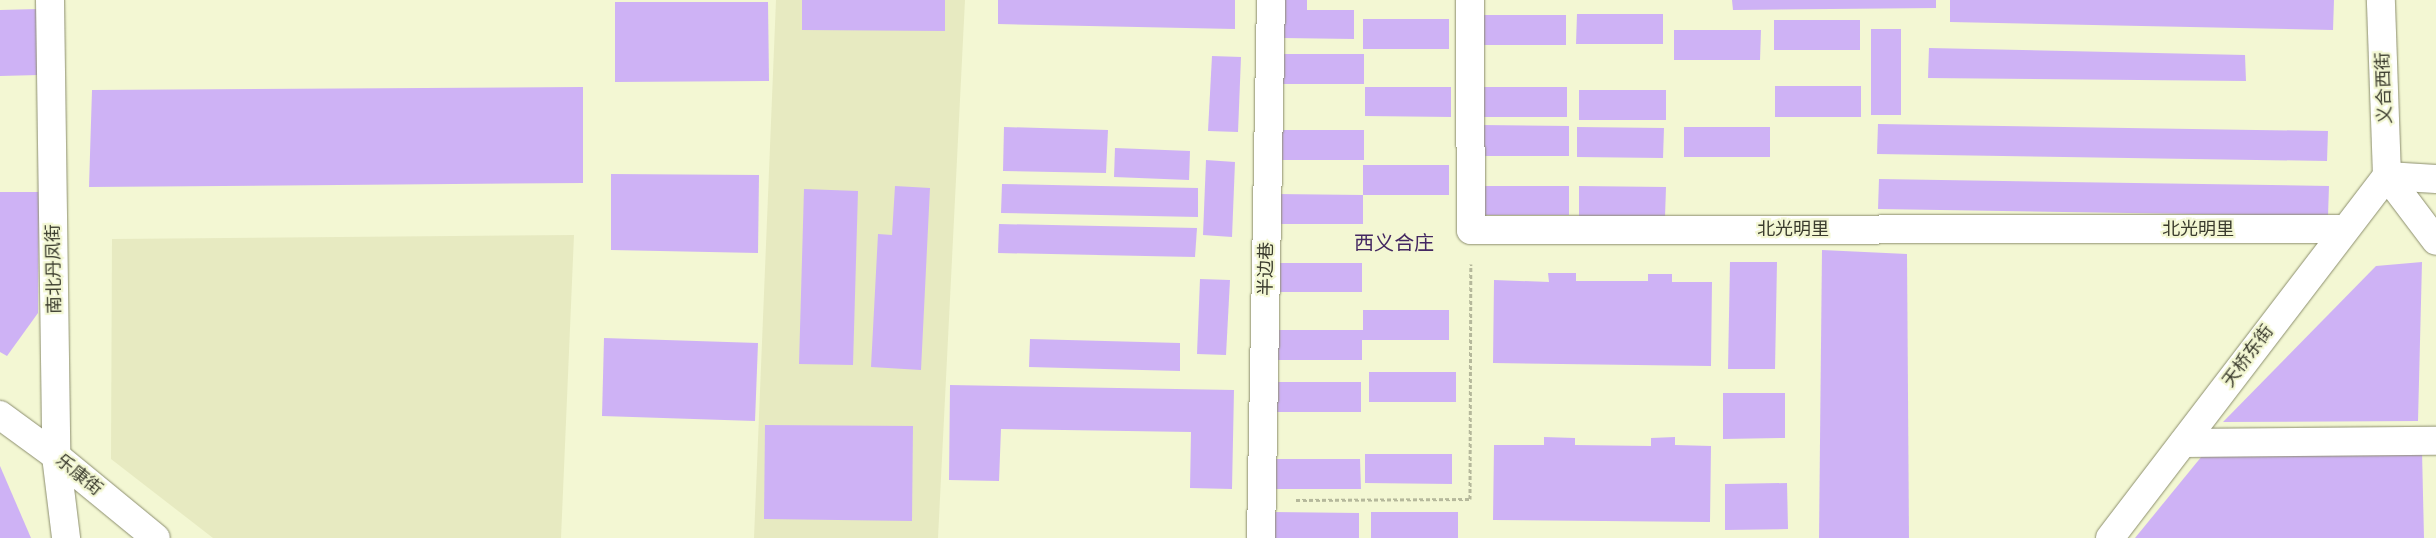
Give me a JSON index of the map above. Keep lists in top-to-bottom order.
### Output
{
  "streets": {
    "street": [
      "义合西街",
      "北光明里",
      "南北丹凤街",
      "半边巷",
      "天桥东街",
      "乐康街"
    ]
  },
  "crossings": [
    ["义合西街", "天桥东街"],
    ["北光明里", "天桥东街"],
    ["南北丹凤街", "乐康街"]
  ],
  "districts": ["西义合庄"]
}
